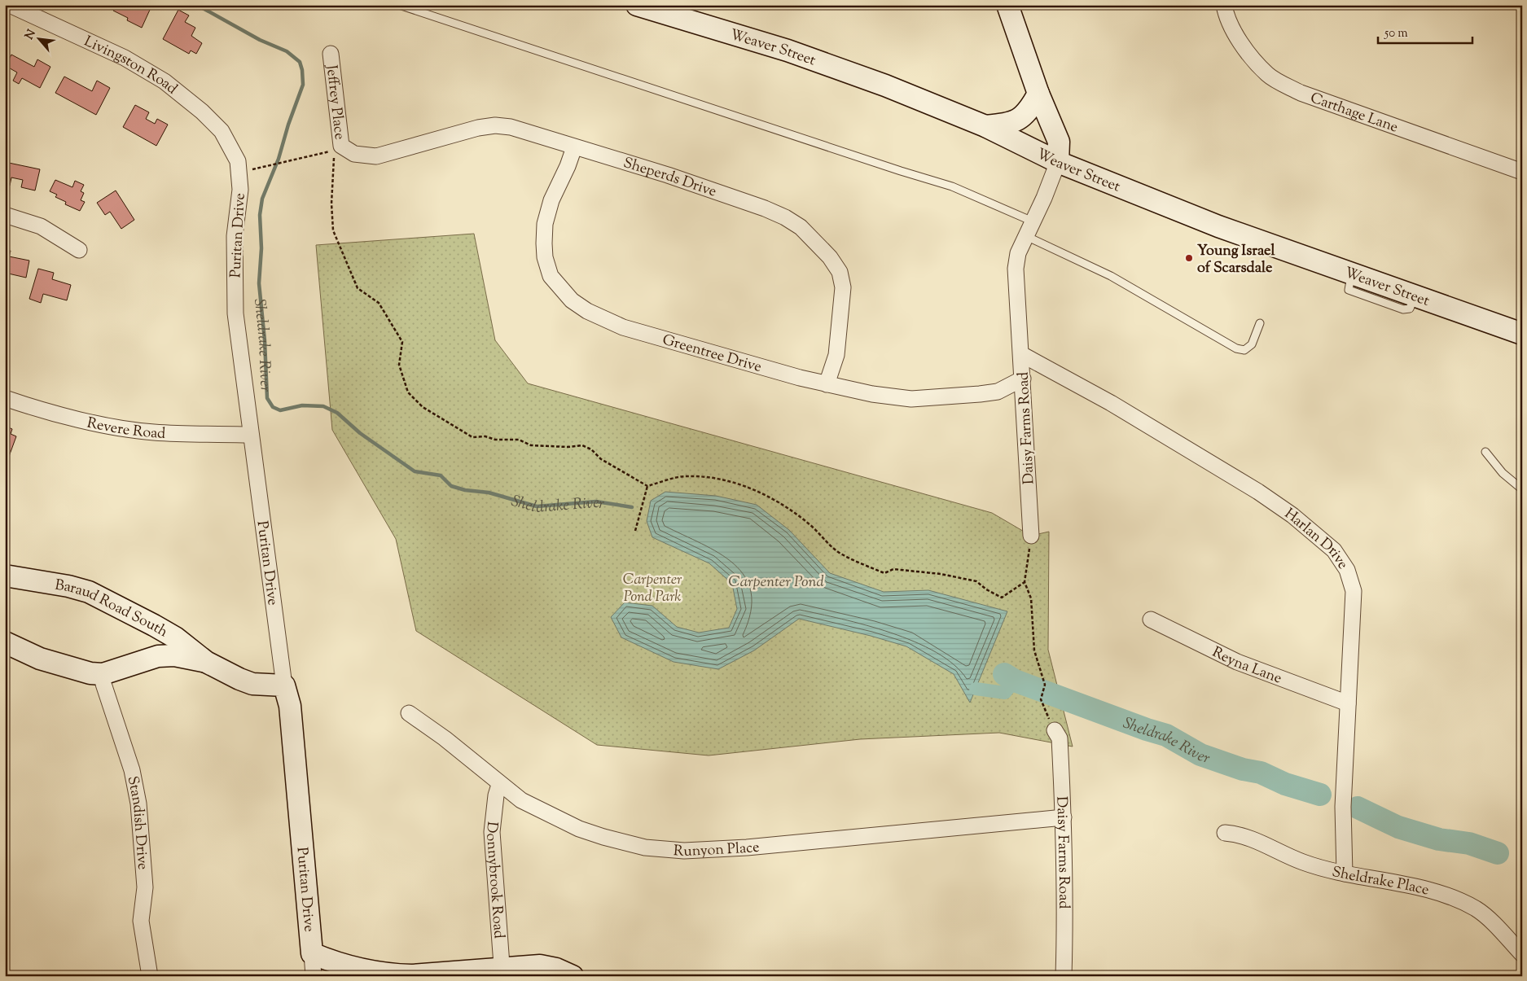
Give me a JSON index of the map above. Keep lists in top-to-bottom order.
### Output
{
  "streets": {
    "street": [
      "Weaver Street",
      "Livingston Road",
      "Jeffrey Place",
      "Carthage Lane",
      "Sheperds Drive",
      "Puritan Drive",
      "Greentree Drive",
      "Revere Road",
      "Daisy Farms Road",
      "Harlan Drive",
      "Baraud Road South",
      "Reyna Lane",
      "Standish Drive",
      "Runyon Place",
      "Donnybrook Road",
      "Sheldrake Place"
    ]
  },
  "crossings": [
    ["Weaver Street", "Daisy Farms Road"],
    ["Livingston Road", "Puritan Drive"],
    ["Jeffrey Place", "Sheperds Drive"],
    ["Sheperds Drive", "Greentree Drive"],
    ["Puritan Drive", "Revere Road"],
    ["Puritan Drive", "Baraud Road South"],
    ["Greentree Drive", "Daisy Farms Road"],
    ["Daisy Farms Road", "Harlan Drive"],
    ["Daisy Farms Road", "Runyon Place"],
    ["Harlan Drive", "Reyna Lane"],
    ["Harlan Drive", "Sheldrake Place"],
    ["Baraud Road South", "Standish Drive"],
    ["Runyon Place", "Donnybrook Road"]
  ],
  "water": ["Sheldrake River", "Carpenter Pond"],
  "parks": ["Carpenter Pond Park"],
  "places": ["Young Israel of Scarsdale"],
  "scale_bar": "50 m",
  "north": "top left"
}
